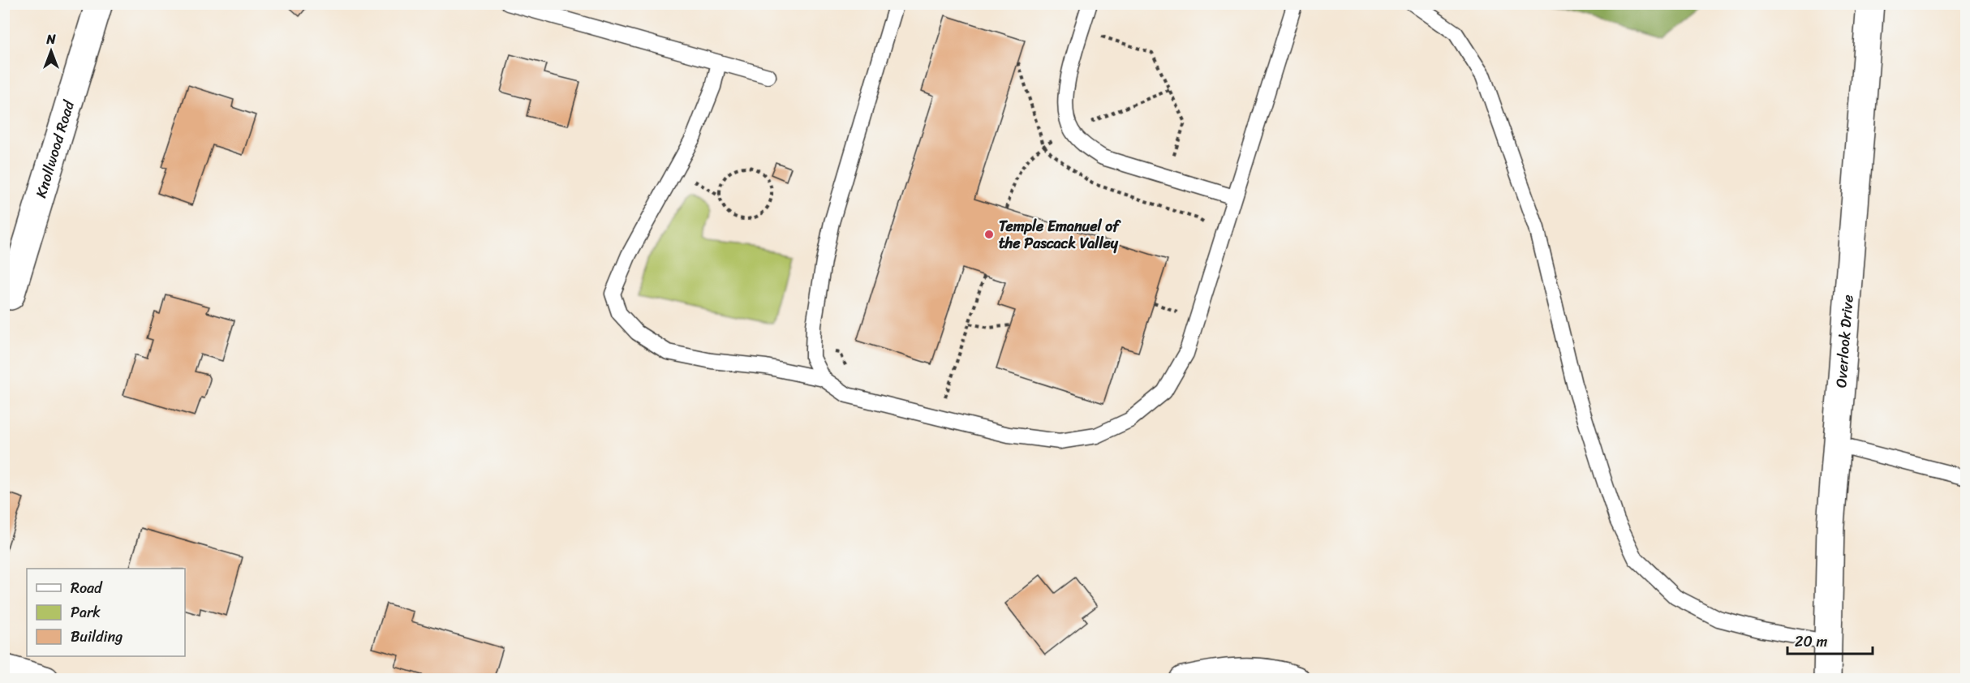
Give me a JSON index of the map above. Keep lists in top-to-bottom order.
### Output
{
  "streets": {
    "street": ["Knollwood Road", "Overlook Drive"]
  },
  "places": ["Temple Emanuel of the Pascack Valley"],
  "legend": ["Road", "Park", "Building"],
  "scale_bar": "20 m",
  "north": "top"
}
